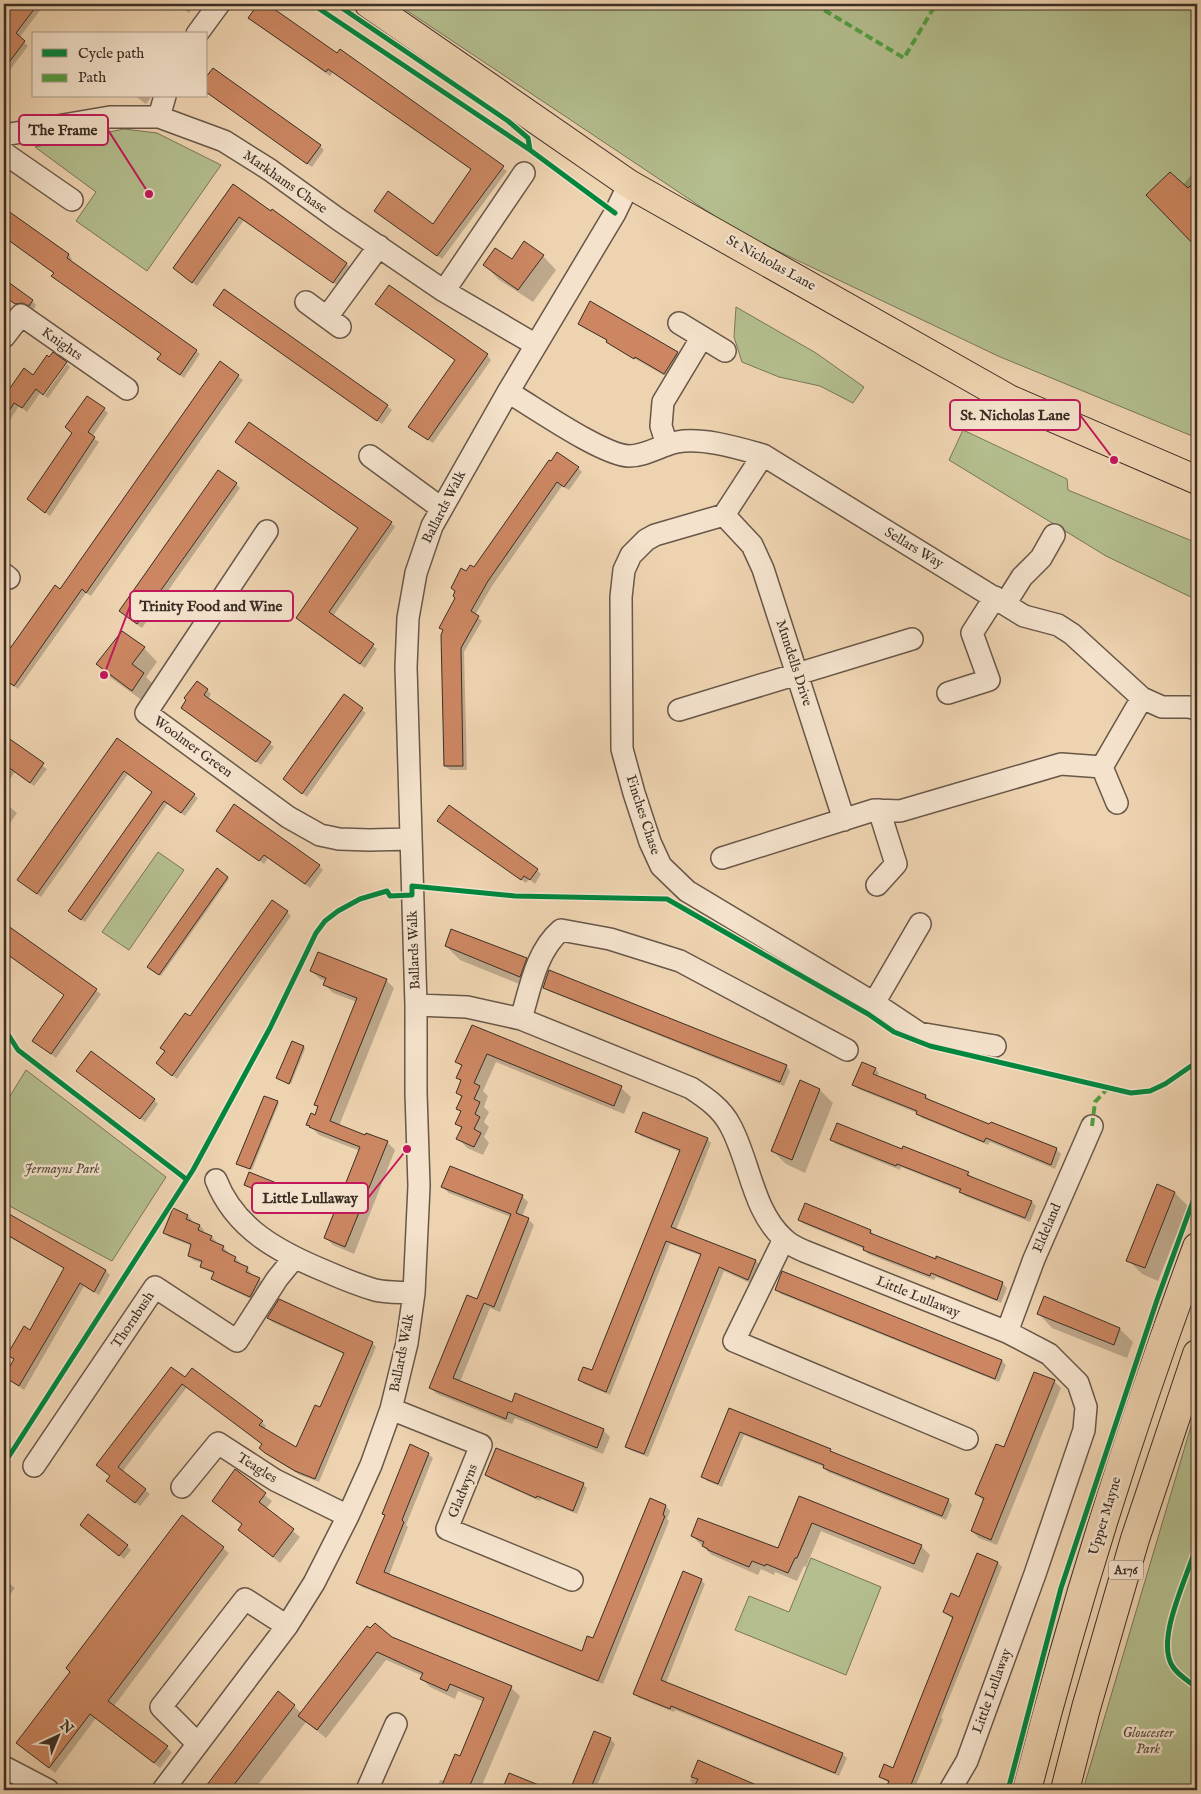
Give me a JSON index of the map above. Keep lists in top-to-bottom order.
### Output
{
  "streets": {
    "main road": ["St Nicholas Lane", "Upper Mayne", "A176"],
    "street": [
      "Markhams Chase",
      "Knights",
      "Ballards Walk",
      "Sellars Way",
      "Mundells Drive",
      "Woolmer Green",
      "Finches Chase",
      "Eldeland",
      "Little Lullaway",
      "Thornbush",
      "Teagles",
      "Gladwyns"
    ]
  },
  "crossings": [
    ["Markhams Chase", "Ballards Walk"],
    ["St Nicholas Lane", "Ballards Walk"],
    ["Ballards Walk", "Sellars Way"],
    ["Ballards Walk", "Woolmer Green"],
    ["Ballards Walk", "Little Lullaway"],
    ["Ballards Walk", "Teagles"],
    ["Ballards Walk", "Gladwyns"],
    ["Mundells Drive", "Finches Chase"],
    ["Eldeland", "Little Lullaway"]
  ],
  "parks": ["Jermayns Park", "Gloucester Park"],
  "places": [
    "The Frame",
    "St. Nicholas Lane",
    "Trinity Food and Wine",
    "Little Lullaway"
  ],
  "legend": ["Cycle path", "Path"],
  "north": "top right"
}
